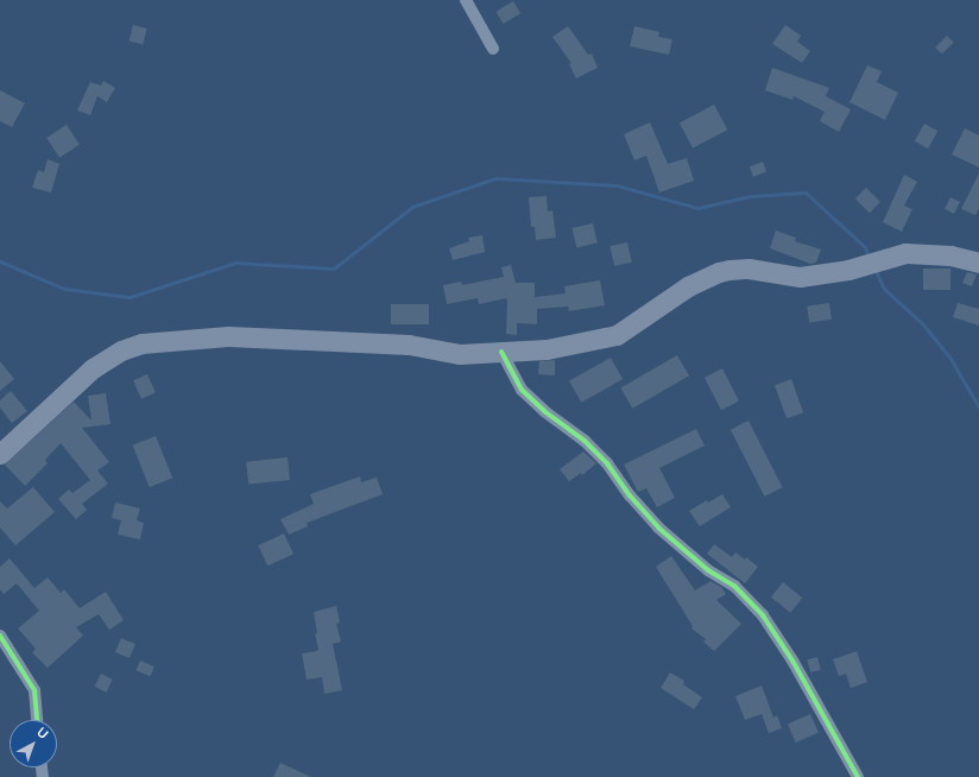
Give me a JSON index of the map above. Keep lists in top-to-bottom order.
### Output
{
  "north": "top right"
}
